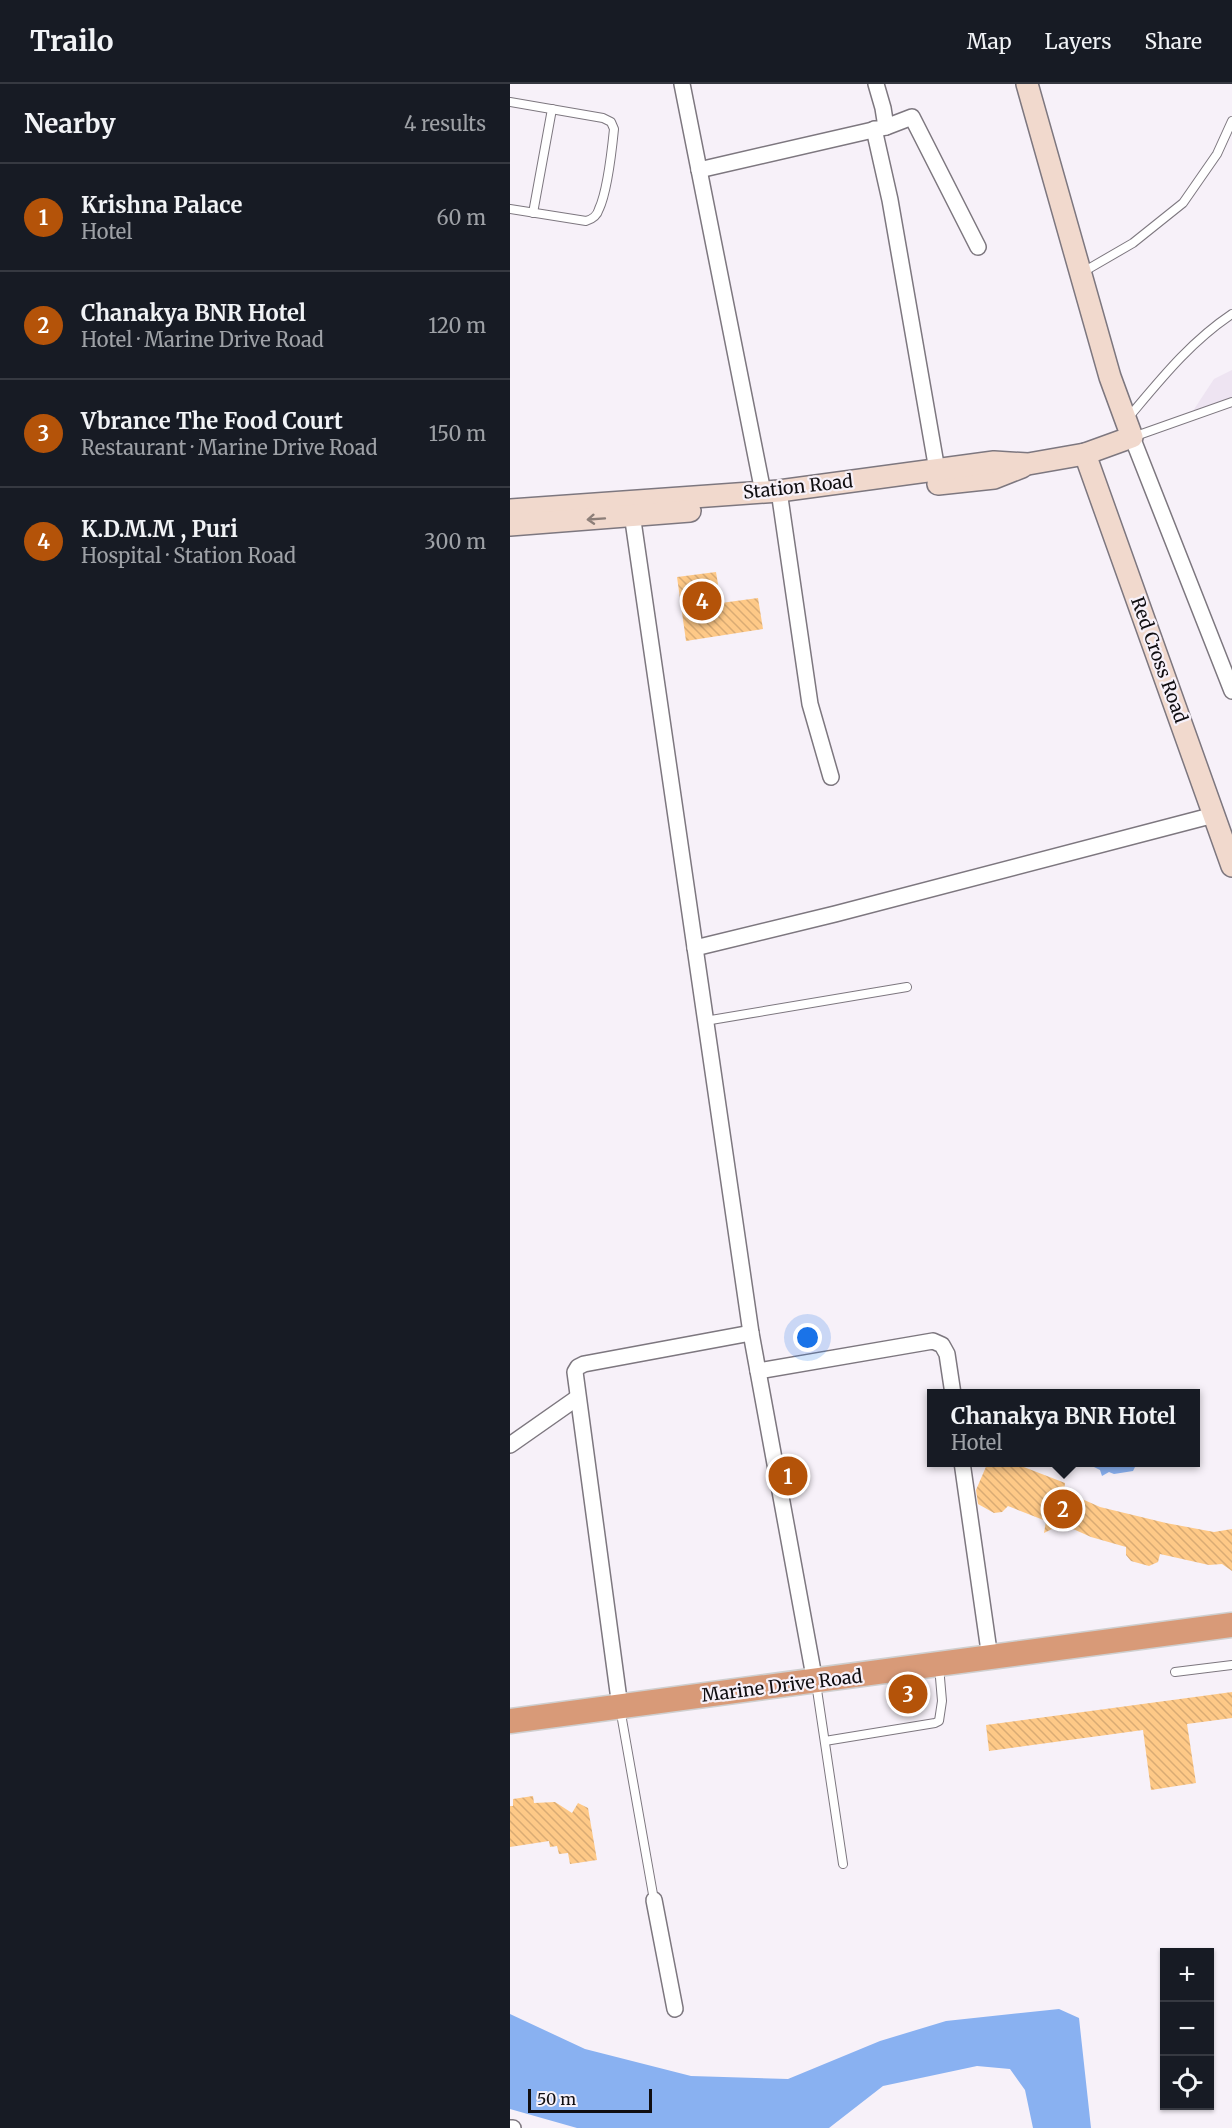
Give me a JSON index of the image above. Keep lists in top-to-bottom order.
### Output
{
  "streets": {
    "highway": ["Marine Drive Road"],
    "main road": ["Station Road", "Red Cross Road"]
  },
  "crossings": [
    ["Station Road", "Red Cross Road"]
  ],
  "scale_bar": "50 m",
  "page": {
    "header": "Trailo",
    "nav": ["Map", "Layers", "Share"],
    "heading": ["Nearby", "4 results"],
    "list": [
      {
        "mark": "1",
        "name": "Krishna Palace",
        "note": "Hotel",
        "value": "60 m"
      },
      {
        "mark": "2",
        "name": "Chanakya BNR Hotel",
        "note": "Hotel · Marine Drive Road",
        "value": "120 m"
      },
      {
        "mark": "3",
        "name": "Vbrance The Food Court",
        "note": "Restaurant · Marine Drive Road",
        "value": "150 m"
      },
      {
        "mark": "4",
        "name": "K.D.M.M , Puri",
        "note": "Hospital · Station Road",
        "value": "300 m"
      }
    ],
    "pins": [
      "4",
      "1",
      "2",
      "3"
    ],
    "popup": ["Chanakya BNR Hotel", "Hotel"],
    "map_buttons": ["+", "−"],
    "scale": "50 m"
  }
}
